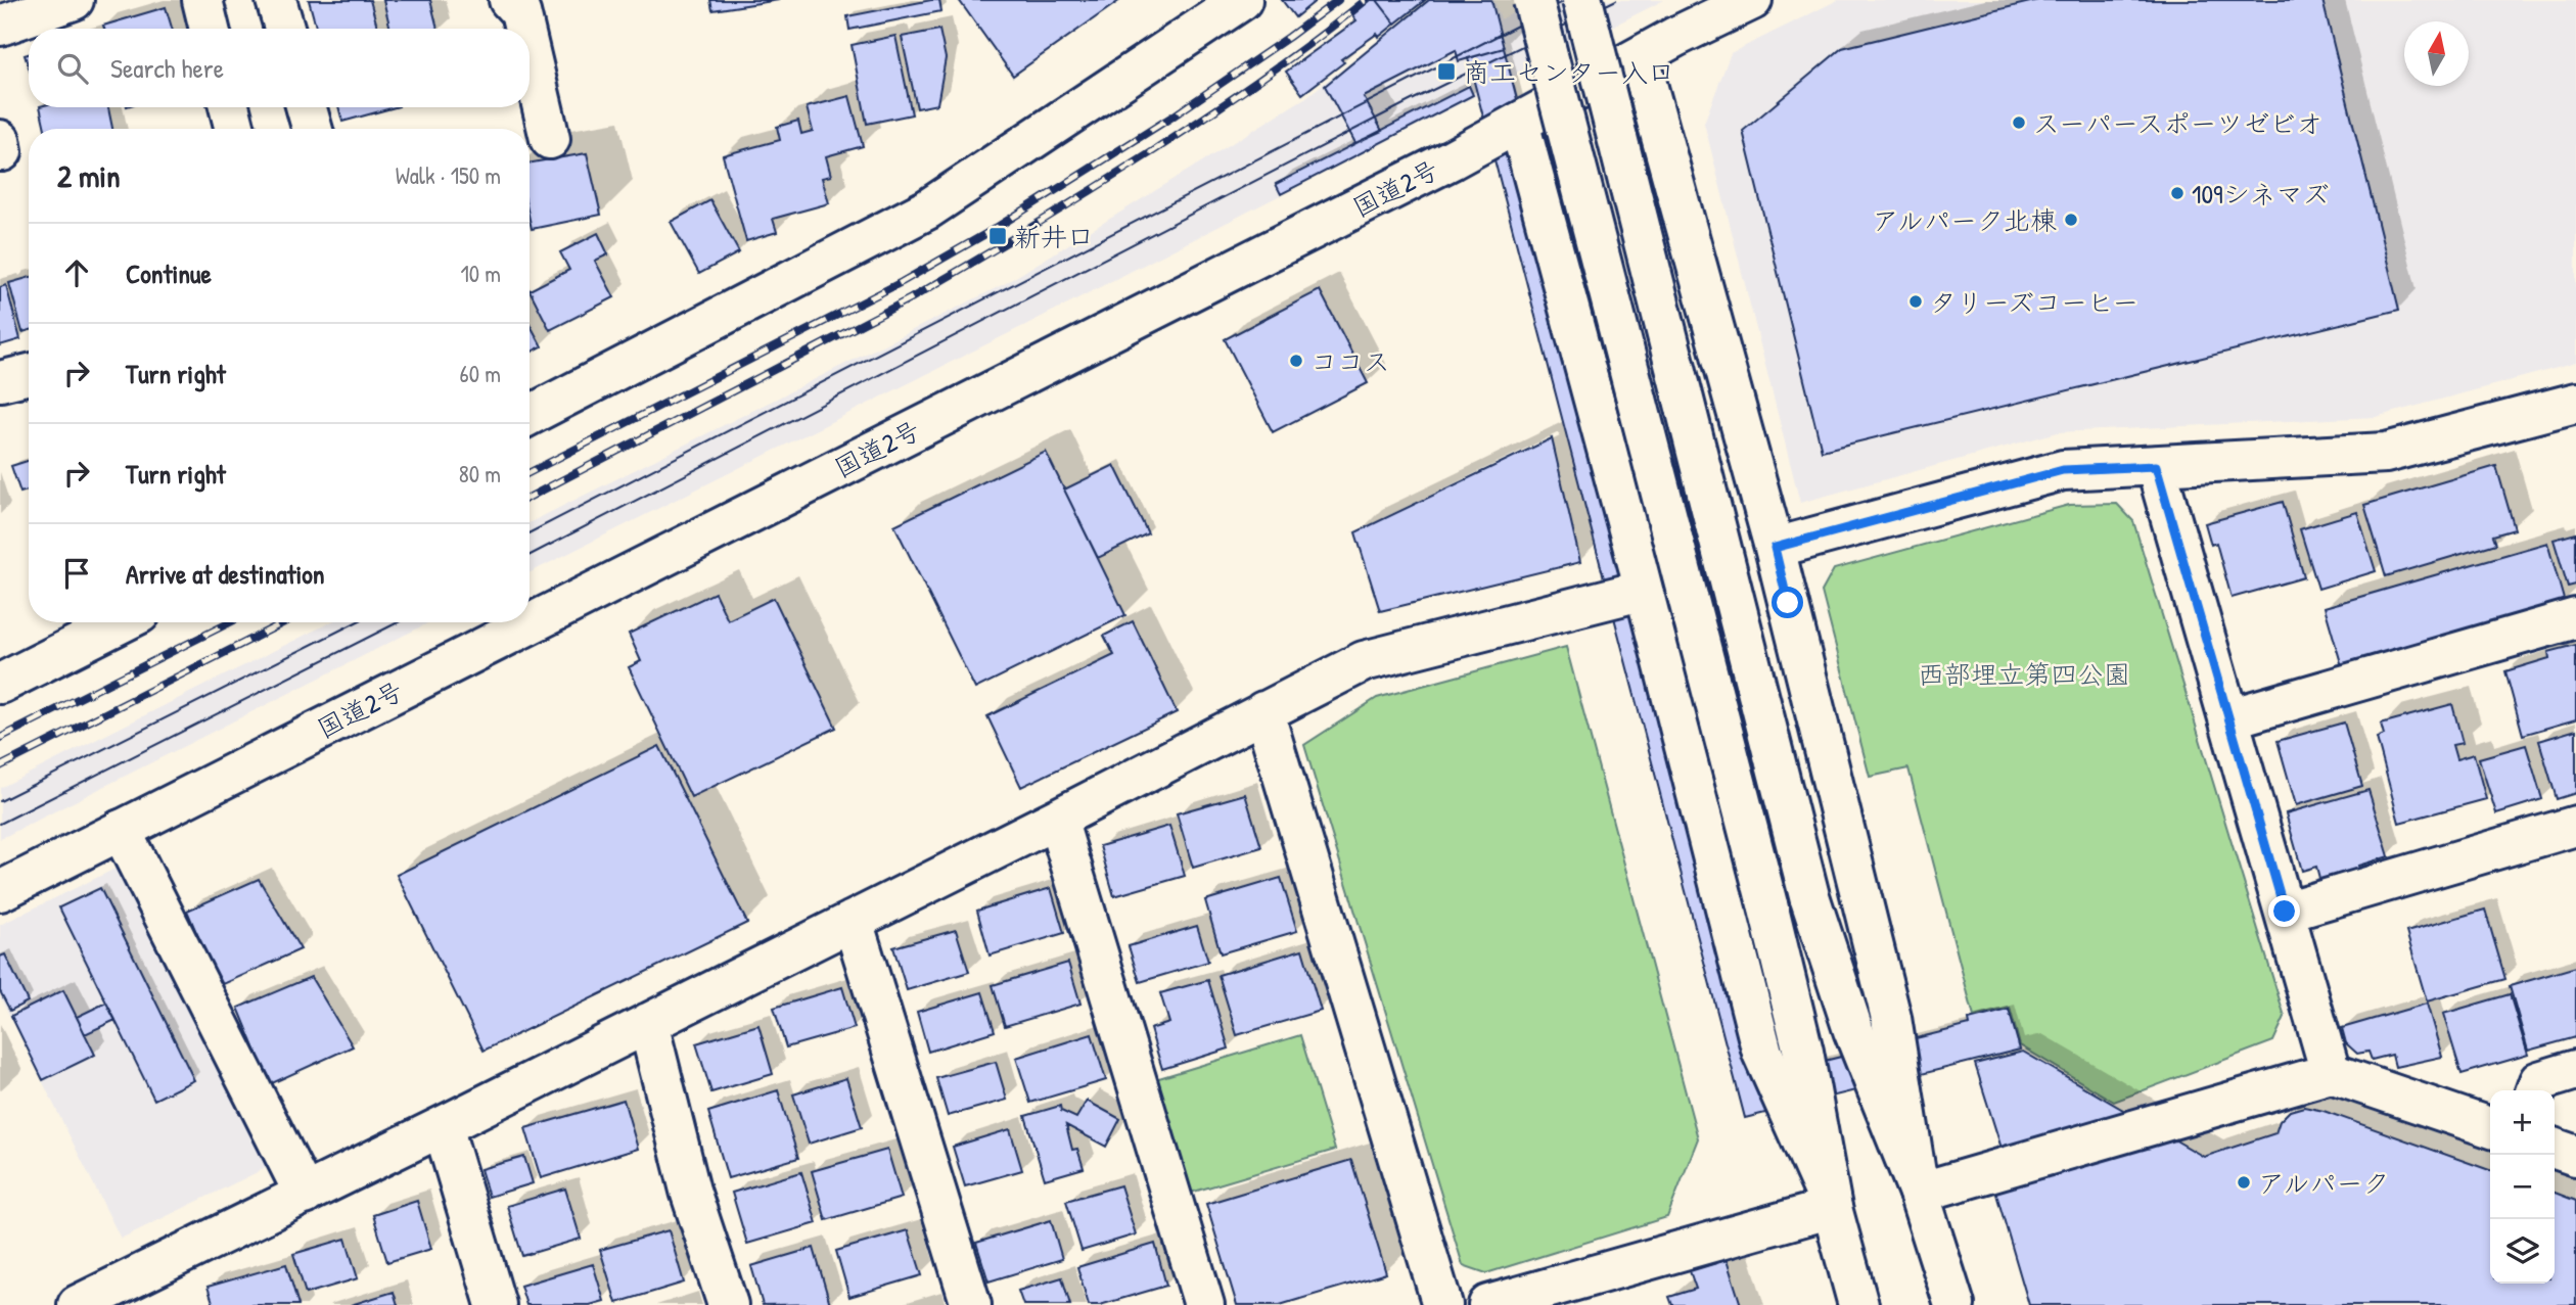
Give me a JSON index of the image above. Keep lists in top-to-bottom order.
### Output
{
  "streets": {
    "main road": ["国道2号"]
  },
  "parks": ["西部埋立第四公園"],
  "places": {
    "transit": ["商工センター入口", "新井口"],
    "other": [
      "スーパースポーツゼビオ",
      "109シネマズ",
      "アルパーク北棟",
      "タリーズコーヒー",
      "ココス",
      "アルパーク"
    ]
  },
  "north": "top",
  "page": {
    "search": "Search here",
    "heading": ["2 min", "Walk · 150 m"],
    "list": [
      ["Continue", "10 m"],
      ["Turn right", "60 m"],
      ["Turn right", "80 m"],
      "Arrive at destination"
    ],
    "map_buttons": ["+", "−"]
  }
}
